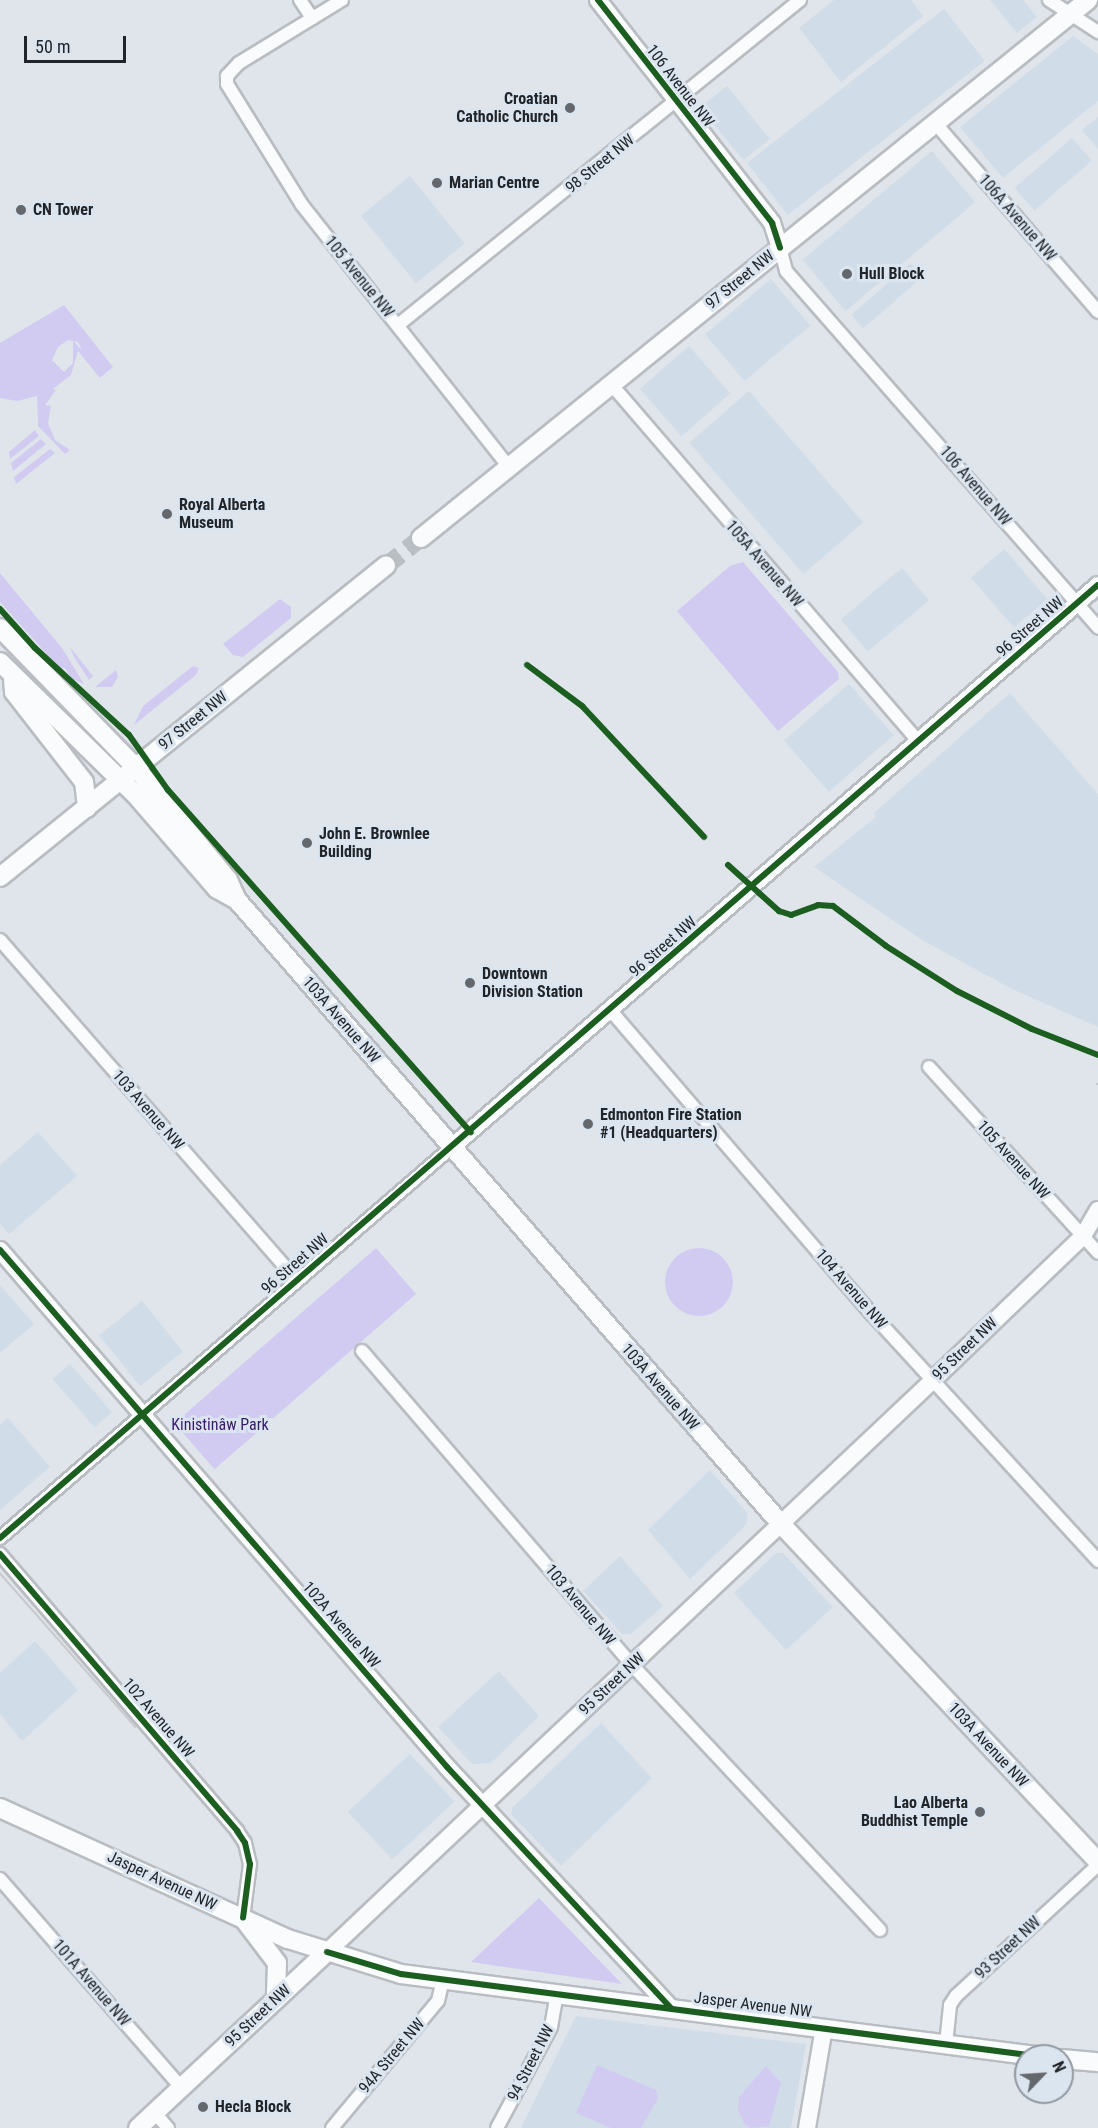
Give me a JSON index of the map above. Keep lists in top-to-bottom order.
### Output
{
  "streets": {
    "main road": [
      "97 Street NW",
      "103A Avenue NW",
      "95 Street NW",
      "Jasper Avenue NW"
    ],
    "street": [
      "106 Avenue NW",
      "98 Street NW",
      "106A Avenue NW",
      "105 Avenue NW",
      "105A Avenue NW",
      "96 Street NW",
      "103 Avenue NW",
      "104 Avenue NW",
      "102A Avenue NW",
      "102 Avenue NW",
      "93 Street NW",
      "101A Avenue NW",
      "94A Street NW",
      "94 Street NW"
    ]
  },
  "crossings": [
    ["106 Avenue NW", "98 Street NW"],
    ["106 Avenue NW", "97 Street NW"],
    ["106 Avenue NW", "96 Street NW"],
    ["98 Street NW", "105 Avenue NW"],
    ["106A Avenue NW", "97 Street NW"],
    ["105 Avenue NW", "97 Street NW"],
    ["105 Avenue NW", "95 Street NW"],
    ["97 Street NW", "105A Avenue NW"],
    ["97 Street NW", "103A Avenue NW"],
    ["105A Avenue NW", "96 Street NW"],
    ["96 Street NW", "103A Avenue NW"],
    ["96 Street NW", "103 Avenue NW"],
    ["96 Street NW", "104 Avenue NW"],
    ["96 Street NW", "102A Avenue NW"],
    ["103A Avenue NW", "95 Street NW"],
    ["103A Avenue NW", "93 Street NW"],
    ["103 Avenue NW", "95 Street NW"],
    ["104 Avenue NW", "95 Street NW"],
    ["95 Street NW", "102A Avenue NW"],
    ["95 Street NW", "Jasper Avenue NW"],
    ["95 Street NW", "101A Avenue NW"],
    ["102A Avenue NW", "Jasper Avenue NW"],
    ["102 Avenue NW", "Jasper Avenue NW"],
    ["Jasper Avenue NW", "93 Street NW"],
    ["Jasper Avenue NW", "94A Street NW"],
    ["Jasper Avenue NW", "94 Street NW"]
  ],
  "parks": ["Kinistinâw Park"],
  "places": [
    "Croatian Catholic Church",
    "Marian Centre",
    "CN Tower",
    "Hull Block",
    "Royal Alberta Museum",
    "John E. Brownlee Building",
    "Downtown Division Station",
    "Edmonton Fire Station #1 (Headquarters)",
    "Lao Alberta Buddhist Temple",
    "Hecla Block"
  ],
  "scale_bar": "50 m",
  "north": "top right"
}
